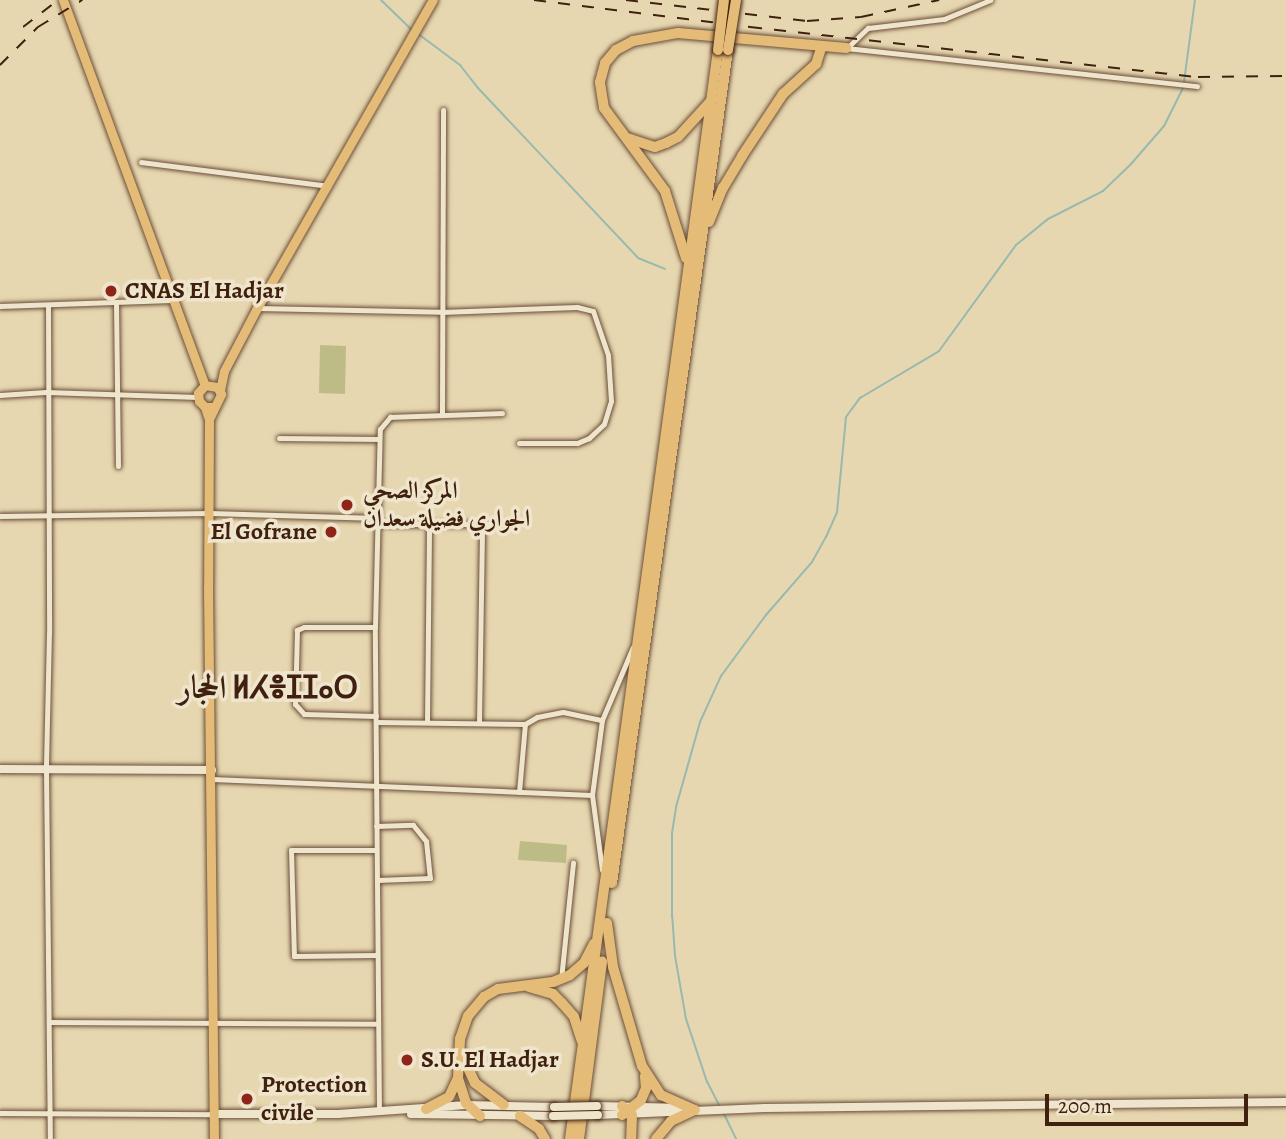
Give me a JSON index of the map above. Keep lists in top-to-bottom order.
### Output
{
  "districts": ["الحجار ⵍⵃⴻⵊⵊⴰⵔ"],
  "places": [
    "CNAS El Hadjar",
    "المركز الصحي الجواري فضيلة سعدان",
    "El Gofrane",
    "S.U. El Hadjar",
    "Protection civile"
  ],
  "scale_bar": "200 m"
}
